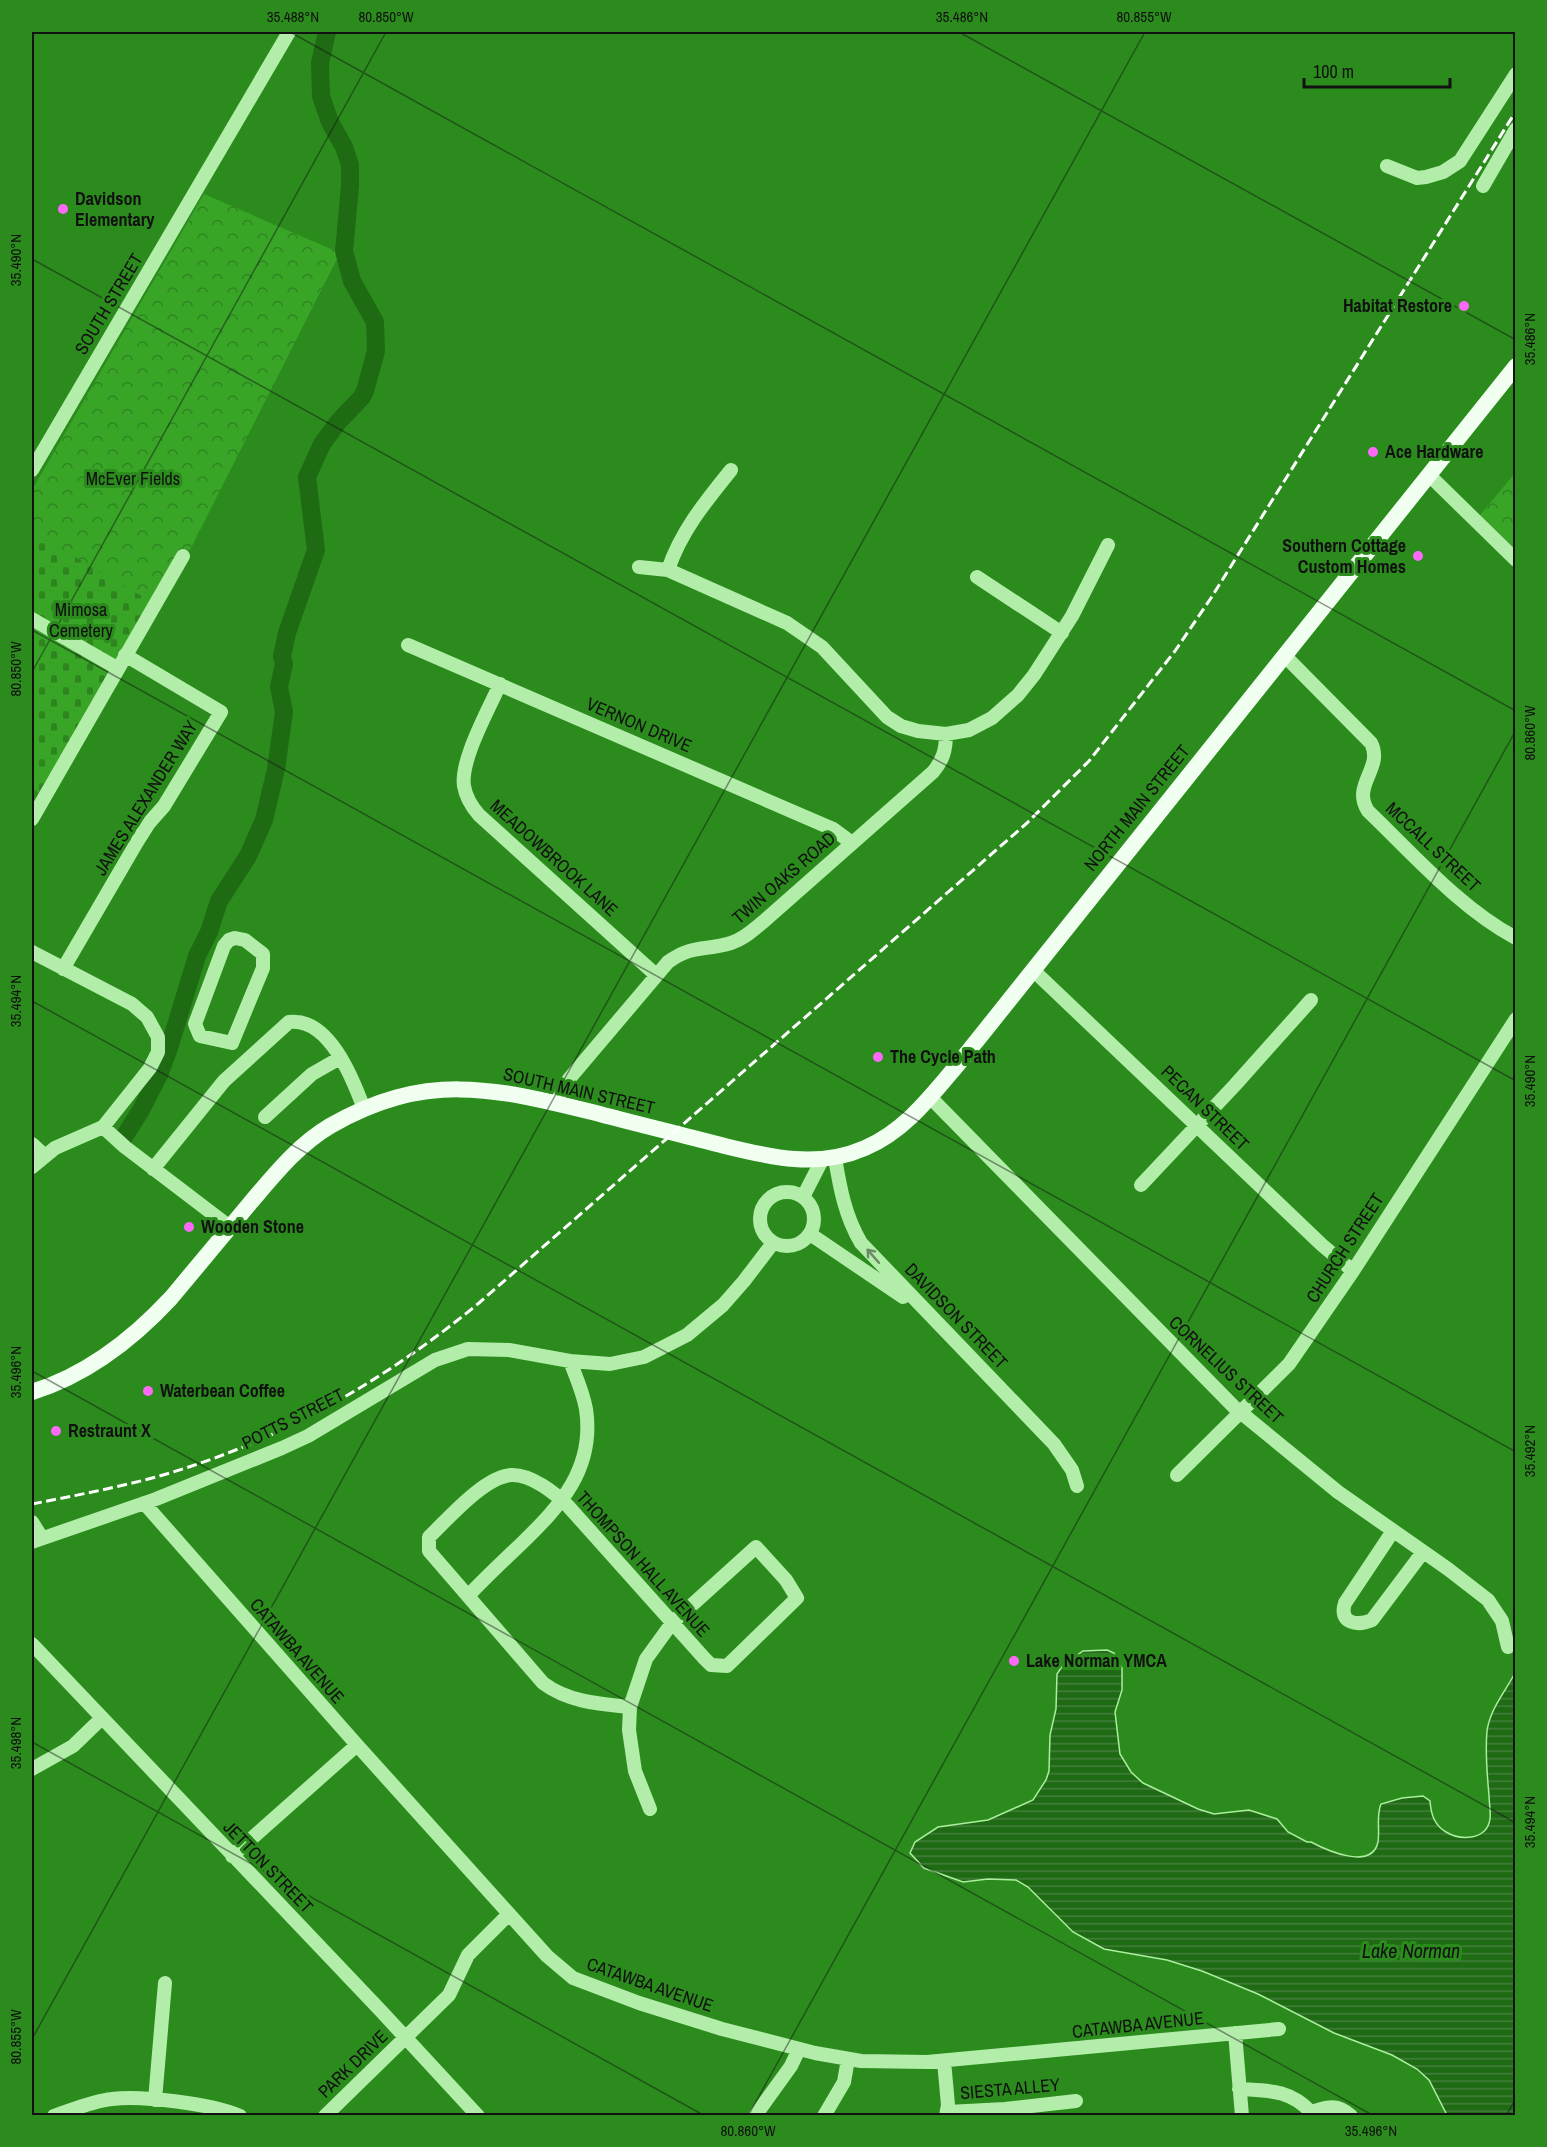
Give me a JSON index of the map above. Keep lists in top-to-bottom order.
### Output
{
  "streets": {
    "main road": ["NORTH MAIN STREET", "SOUTH MAIN STREET"],
    "street": [
      "SOUTH STREET",
      "VERNON DRIVE",
      "JAMES ALEXANDER WAY",
      "MCCALL STREET",
      "MEADOWBROOK LANE",
      "TWIN OAKS ROAD",
      "PECAN STREET",
      "CHURCH STREET",
      "DAVIDSON STREET",
      "CORNELIUS STREET",
      "POTTS STREET",
      "THOMPSON HALL AVENUE",
      "CATAWBA AVENUE",
      "JETTON STREET",
      "PARK DRIVE",
      "SIESTA ALLEY"
    ]
  },
  "crossings": [
    ["VERNON DRIVE", "MEADOWBROOK LANE"],
    ["VERNON DRIVE", "TWIN OAKS ROAD"],
    ["NORTH MAIN STREET", "MCCALL STREET"],
    ["NORTH MAIN STREET", "SOUTH MAIN STREET"],
    ["NORTH MAIN STREET", "PECAN STREET"],
    ["NORTH MAIN STREET", "DAVIDSON STREET"],
    ["NORTH MAIN STREET", "CORNELIUS STREET"],
    ["MEADOWBROOK LANE", "TWIN OAKS ROAD"],
    ["TWIN OAKS ROAD", "SOUTH MAIN STREET"],
    ["PECAN STREET", "CHURCH STREET"],
    ["CHURCH STREET", "CORNELIUS STREET"],
    ["POTTS STREET", "CATAWBA AVENUE"],
    ["CATAWBA AVENUE", "PARK DRIVE"],
    ["JETTON STREET", "PARK DRIVE"]
  ],
  "water": ["Lake Norman"],
  "parks": ["McEver Fields", "Mimosa Cemetery"],
  "places": [
    "Davidson Elementary",
    "Habitat Restore",
    "Ace Hardware",
    "Southern Cottage Custom Homes",
    "The Cycle Path",
    "Wooden Stone",
    "Waterbean Coffee",
    "Restraunt X",
    "Lake Norman YMCA"
  ],
  "scale_bar": "100 m",
  "coordinates": [
    "35.488°N",
    "80.850°W",
    "35.486°N",
    "80.855°W",
    "35.490°N",
    "80.860°W",
    "35.494°N",
    "35.496°N",
    "35.492°N",
    "35.498°N"
  ]
}
